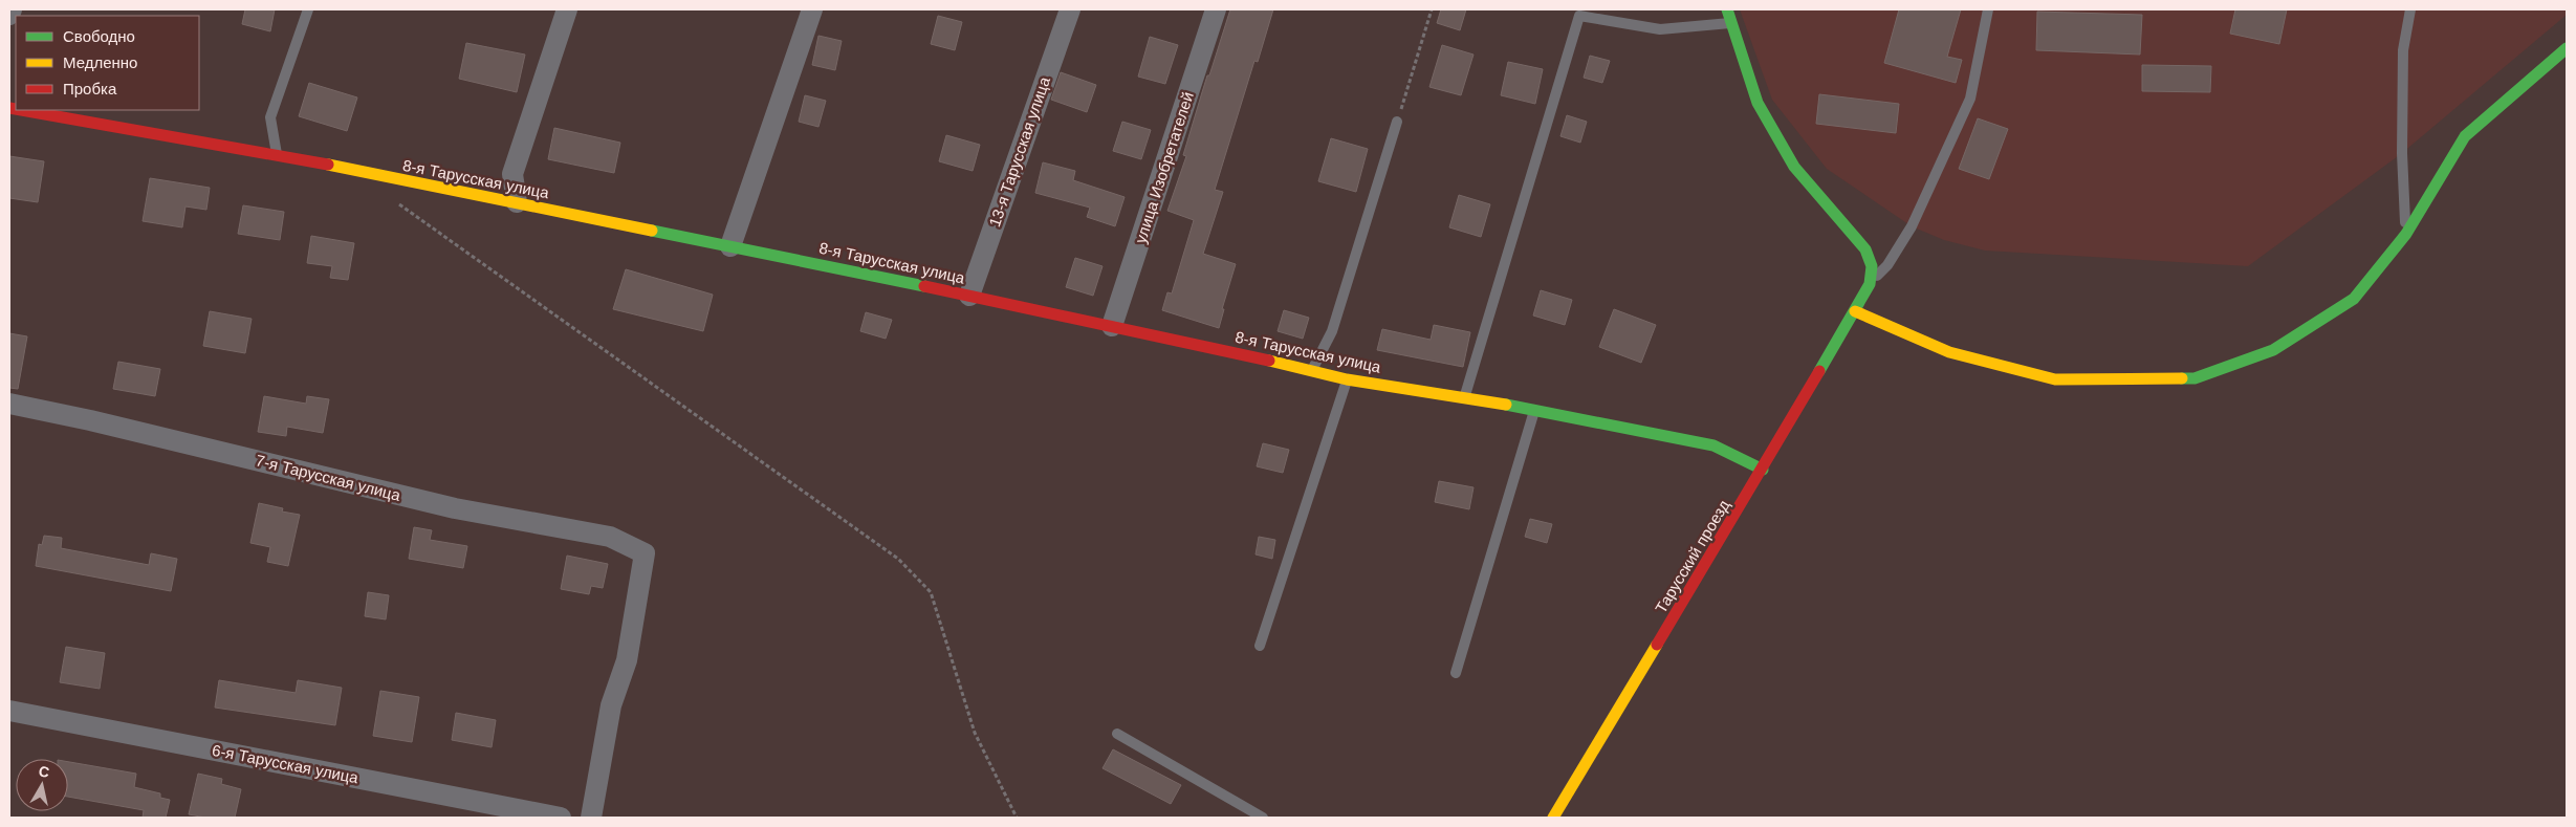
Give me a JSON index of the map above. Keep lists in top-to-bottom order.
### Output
{
  "streets": {
    "street": [
      "13-я Тарусская улица",
      "улица Изобретателей",
      "8-я Тарусская улица",
      "7-я Тарусская улица",
      "Тарусский проезд",
      "6-я Тарусская улица"
    ]
  },
  "crossings": [
    ["13-я Тарусская улица", "8-я Тарусская улица"],
    ["улица Изобретателей", "8-я Тарусская улица"],
    ["8-я Тарусская улица", "Тарусский проезд"]
  ],
  "legend": ["Свободно", "Медленно", "Пробка"],
  "north": "top"
}
